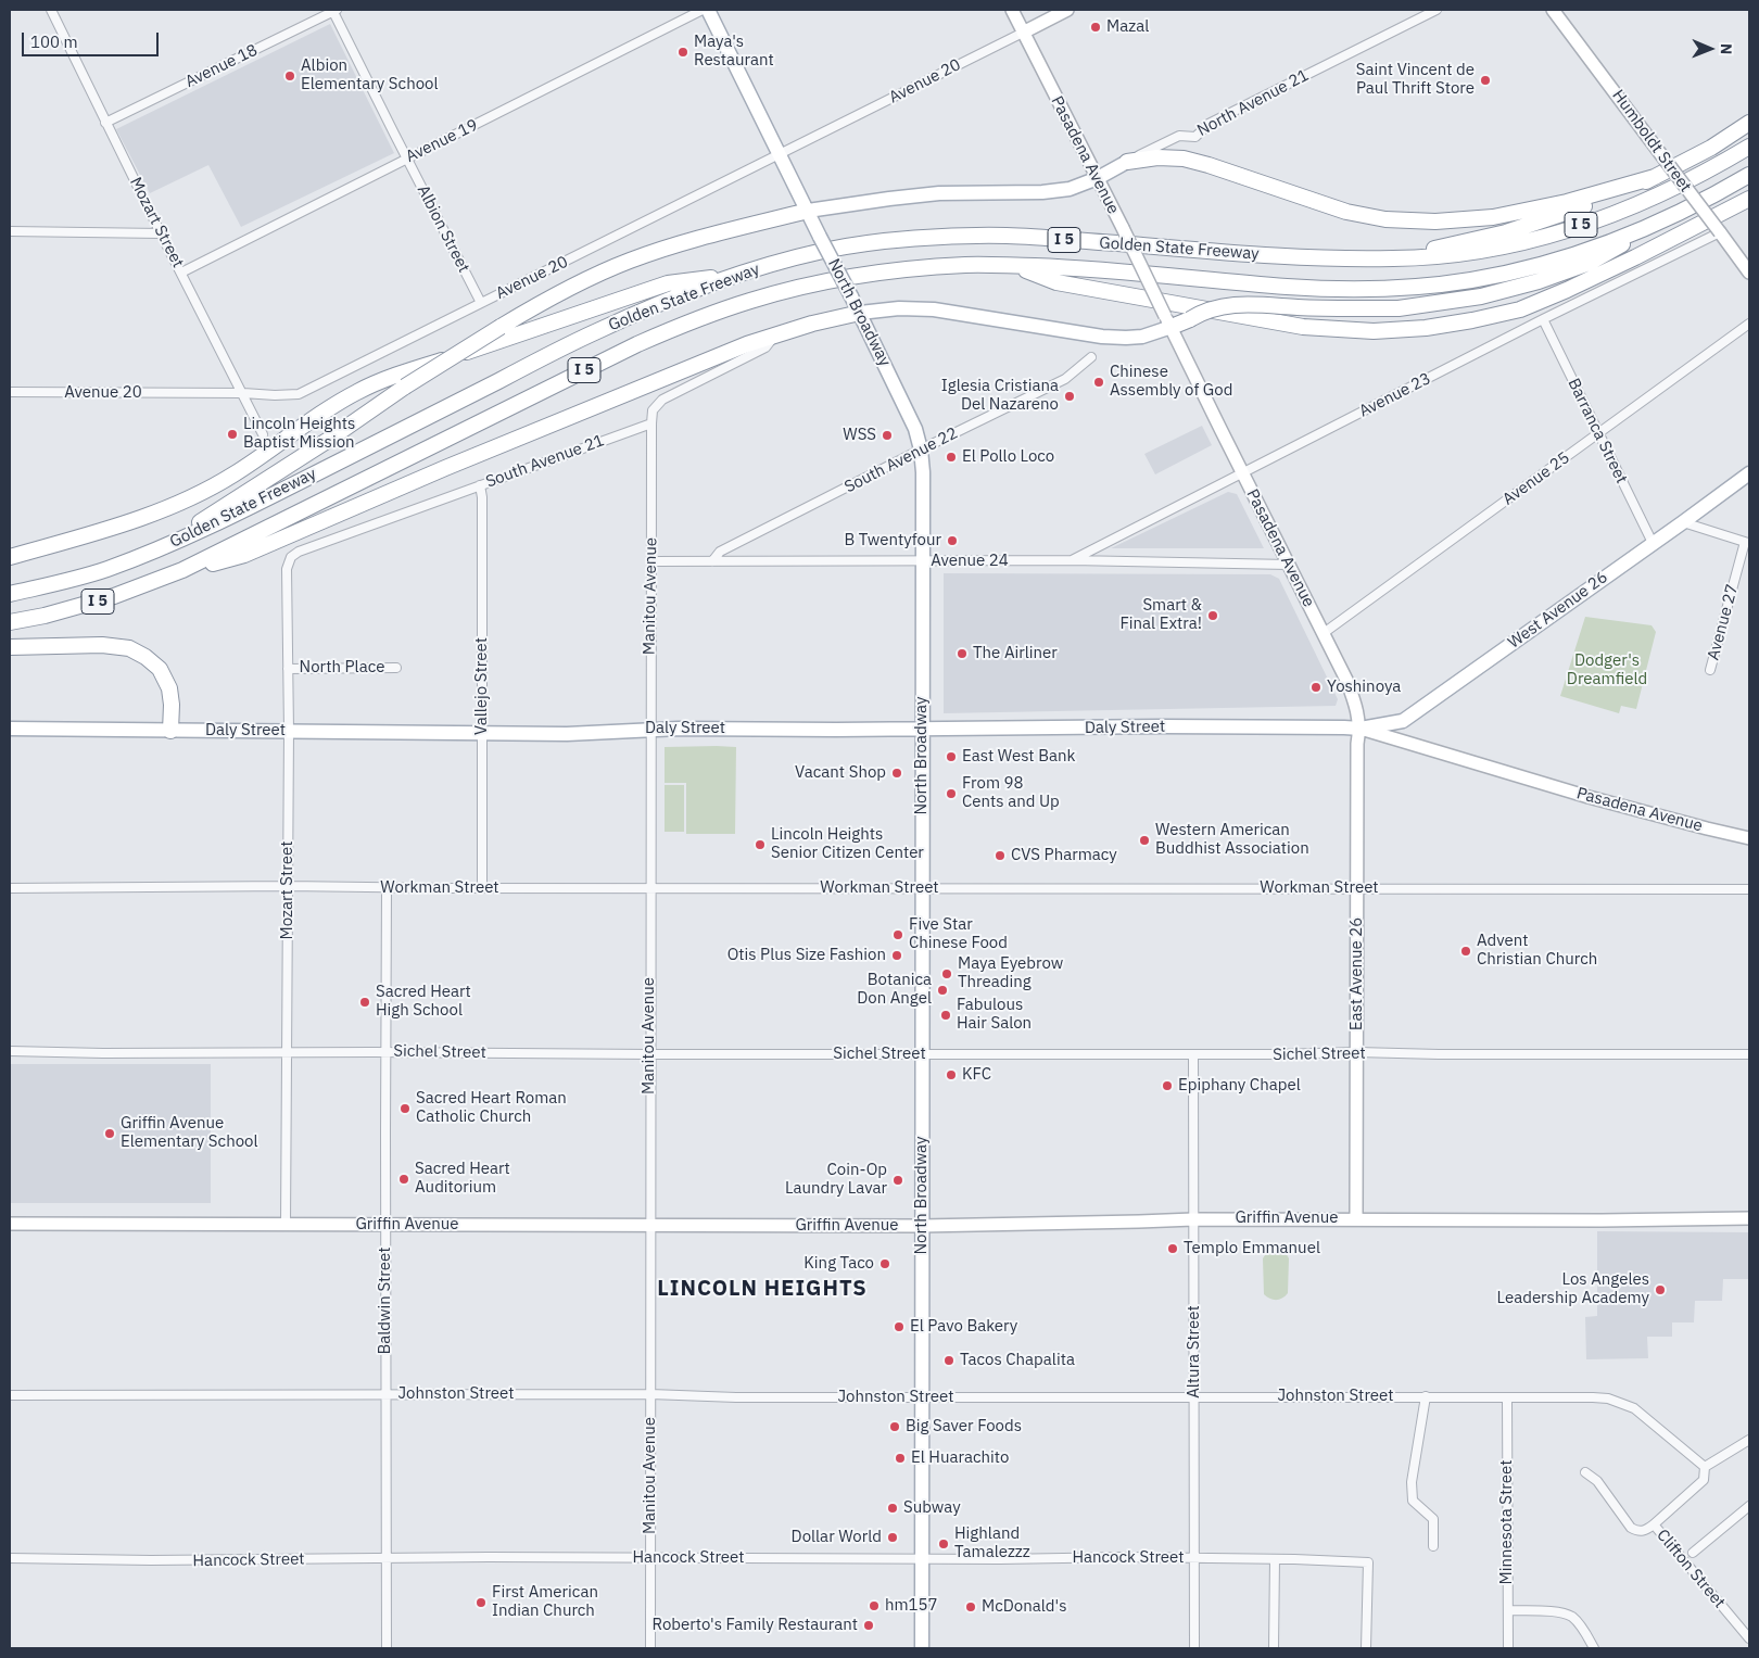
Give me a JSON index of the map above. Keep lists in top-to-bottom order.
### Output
{
  "streets": {
    "highway": ["I 5", "Golden State Freeway"],
    "main road": [
      "North Avenue 21",
      "Humboldt Street",
      "Pasadena Avenue",
      "North Broadway",
      "West Avenue 26",
      "Daly Street",
      "East Avenue 26",
      "Griffin Avenue"
    ],
    "street": [
      "Avenue 18",
      "Avenue 20",
      "Avenue 19",
      "Mozart Street",
      "Albion Street",
      "Avenue 23",
      "Barranca Street",
      "South Avenue 22",
      "South Avenue 21",
      "Avenue 25",
      "Avenue 24",
      "Manitou Avenue",
      "Avenue 27",
      "North Place",
      "Vallejo Street",
      "Workman Street",
      "Sichel Street",
      "Baldwin Street",
      "Altura Street",
      "Johnston Street",
      "Minnesota Street",
      "Hancock Street",
      "Clifton Street"
    ]
  },
  "crossings": [
    ["Avenue 18", "Mozart Street"],
    ["Avenue 18", "Albion Street"],
    ["Avenue 20", "Pasadena Avenue"],
    ["Avenue 20", "Mozart Street"],
    ["Avenue 20", "Albion Street"],
    ["Avenue 20", "North Broadway"],
    ["North Avenue 21", "Pasadena Avenue"],
    ["North Avenue 21", "North Broadway"],
    ["Avenue 19", "Mozart Street"],
    ["Avenue 19", "Albion Street"],
    ["Humboldt Street", "Avenue 23"],
    ["Pasadena Avenue", "Avenue 23"],
    ["Pasadena Avenue", "Avenue 25"],
    ["Pasadena Avenue", "Avenue 24"],
    ["Pasadena Avenue", "West Avenue 26"],
    ["Pasadena Avenue", "Daly Street"],
    ["Pasadena Avenue", "East Avenue 26"],
    ["Mozart Street", "South Avenue 21"],
    ["Mozart Street", "North Place"],
    ["Mozart Street", "Daly Street"],
    ["Mozart Street", "Workman Street"],
    ["Mozart Street", "Sichel Street"],
    ["Mozart Street", "Griffin Avenue"],
    ["North Broadway", "South Avenue 22"],
    ["North Broadway", "Avenue 24"],
    ["North Broadway", "Daly Street"],
    ["North Broadway", "Workman Street"],
    ["North Broadway", "Sichel Street"],
    ["North Broadway", "Griffin Avenue"],
    ["North Broadway", "Johnston Street"],
    ["North Broadway", "Hancock Street"],
    ["Avenue 23", "Barranca Street"],
    ["Avenue 23", "Avenue 24"],
    ["Barranca Street", "Avenue 25"],
    ["Barranca Street", "West Avenue 26"],
    ["South Avenue 22", "Avenue 24"],
    ["South Avenue 21", "Manitou Avenue"],
    ["South Avenue 21", "Vallejo Street"],
    ["Avenue 24", "Manitou Avenue"],
    ["Manitou Avenue", "Daly Street"],
    ["Manitou Avenue", "Workman Street"],
    ["Manitou Avenue", "Sichel Street"],
    ["Manitou Avenue", "Griffin Avenue"],
    ["Manitou Avenue", "Johnston Street"],
    ["Manitou Avenue", "Hancock Street"],
    ["West Avenue 26", "Daly Street"],
    ["West Avenue 26", "East Avenue 26"],
    ["Vallejo Street", "Daly Street"],
    ["Vallejo Street", "Workman Street"],
    ["Daly Street", "East Avenue 26"],
    ["Workman Street", "East Avenue 26"],
    ["Workman Street", "Baldwin Street"],
    ["East Avenue 26", "Sichel Street"],
    ["East Avenue 26", "Griffin Avenue"],
    ["Sichel Street", "Baldwin Street"],
    ["Sichel Street", "Altura Street"],
    ["Griffin Avenue", "Baldwin Street"],
    ["Griffin Avenue", "Altura Street"],
    ["Baldwin Street", "Johnston Street"],
    ["Baldwin Street", "Hancock Street"],
    ["Altura Street", "Johnston Street"],
    ["Altura Street", "Hancock Street"],
    ["Johnston Street", "Minnesota Street"]
  ],
  "districts": ["LINCOLN HEIGHTS"],
  "parks": ["Dodger's Dreamfield"],
  "places": [
    "Mazal",
    "Maya's Restaurant",
    "Albion Elementary School",
    "Saint Vincent de Paul Thrift Store",
    "Chinese Assembly of God",
    "Iglesia Cristiana Del Nazareno",
    "Lincoln Heights Baptist Mission",
    "WSS",
    "El Pollo Loco",
    "B Twentyfour",
    "Smart & Final Extra!",
    "The Airliner",
    "Yoshinoya",
    "East West Bank",
    "Vacant Shop",
    "From 98 Cents and Up",
    "Western American Buddhist Association",
    "Lincoln Heights Senior Citizen Center",
    "CVS Pharmacy",
    "Five Star Chinese Food",
    "Advent Christian Church",
    "Otis Plus Size Fashion",
    "Maya Eyebrow Threading",
    "Botanica Don Angel",
    "Sacred Heart High School",
    "Fabulous Hair Salon",
    "KFC",
    "Epiphany Chapel",
    "Sacred Heart Roman Catholic Church",
    "Griffin Avenue Elementary School",
    "Sacred Heart Auditorium",
    "Coin-Op Laundry Lavar",
    "Templo Emmanuel",
    "King Taco",
    "Los Angeles Leadership Academy",
    "El Pavo Bakery",
    "Tacos Chapalita",
    "Big Saver Foods",
    "El Huarachito",
    "Subway",
    "Dollar World",
    "Highland Tamalezzz",
    "First American Indian Church",
    "hm157",
    "McDonald's",
    "Roberto's Family Restaurant"
  ],
  "scale_bar": "100 m",
  "north": "right"
}
